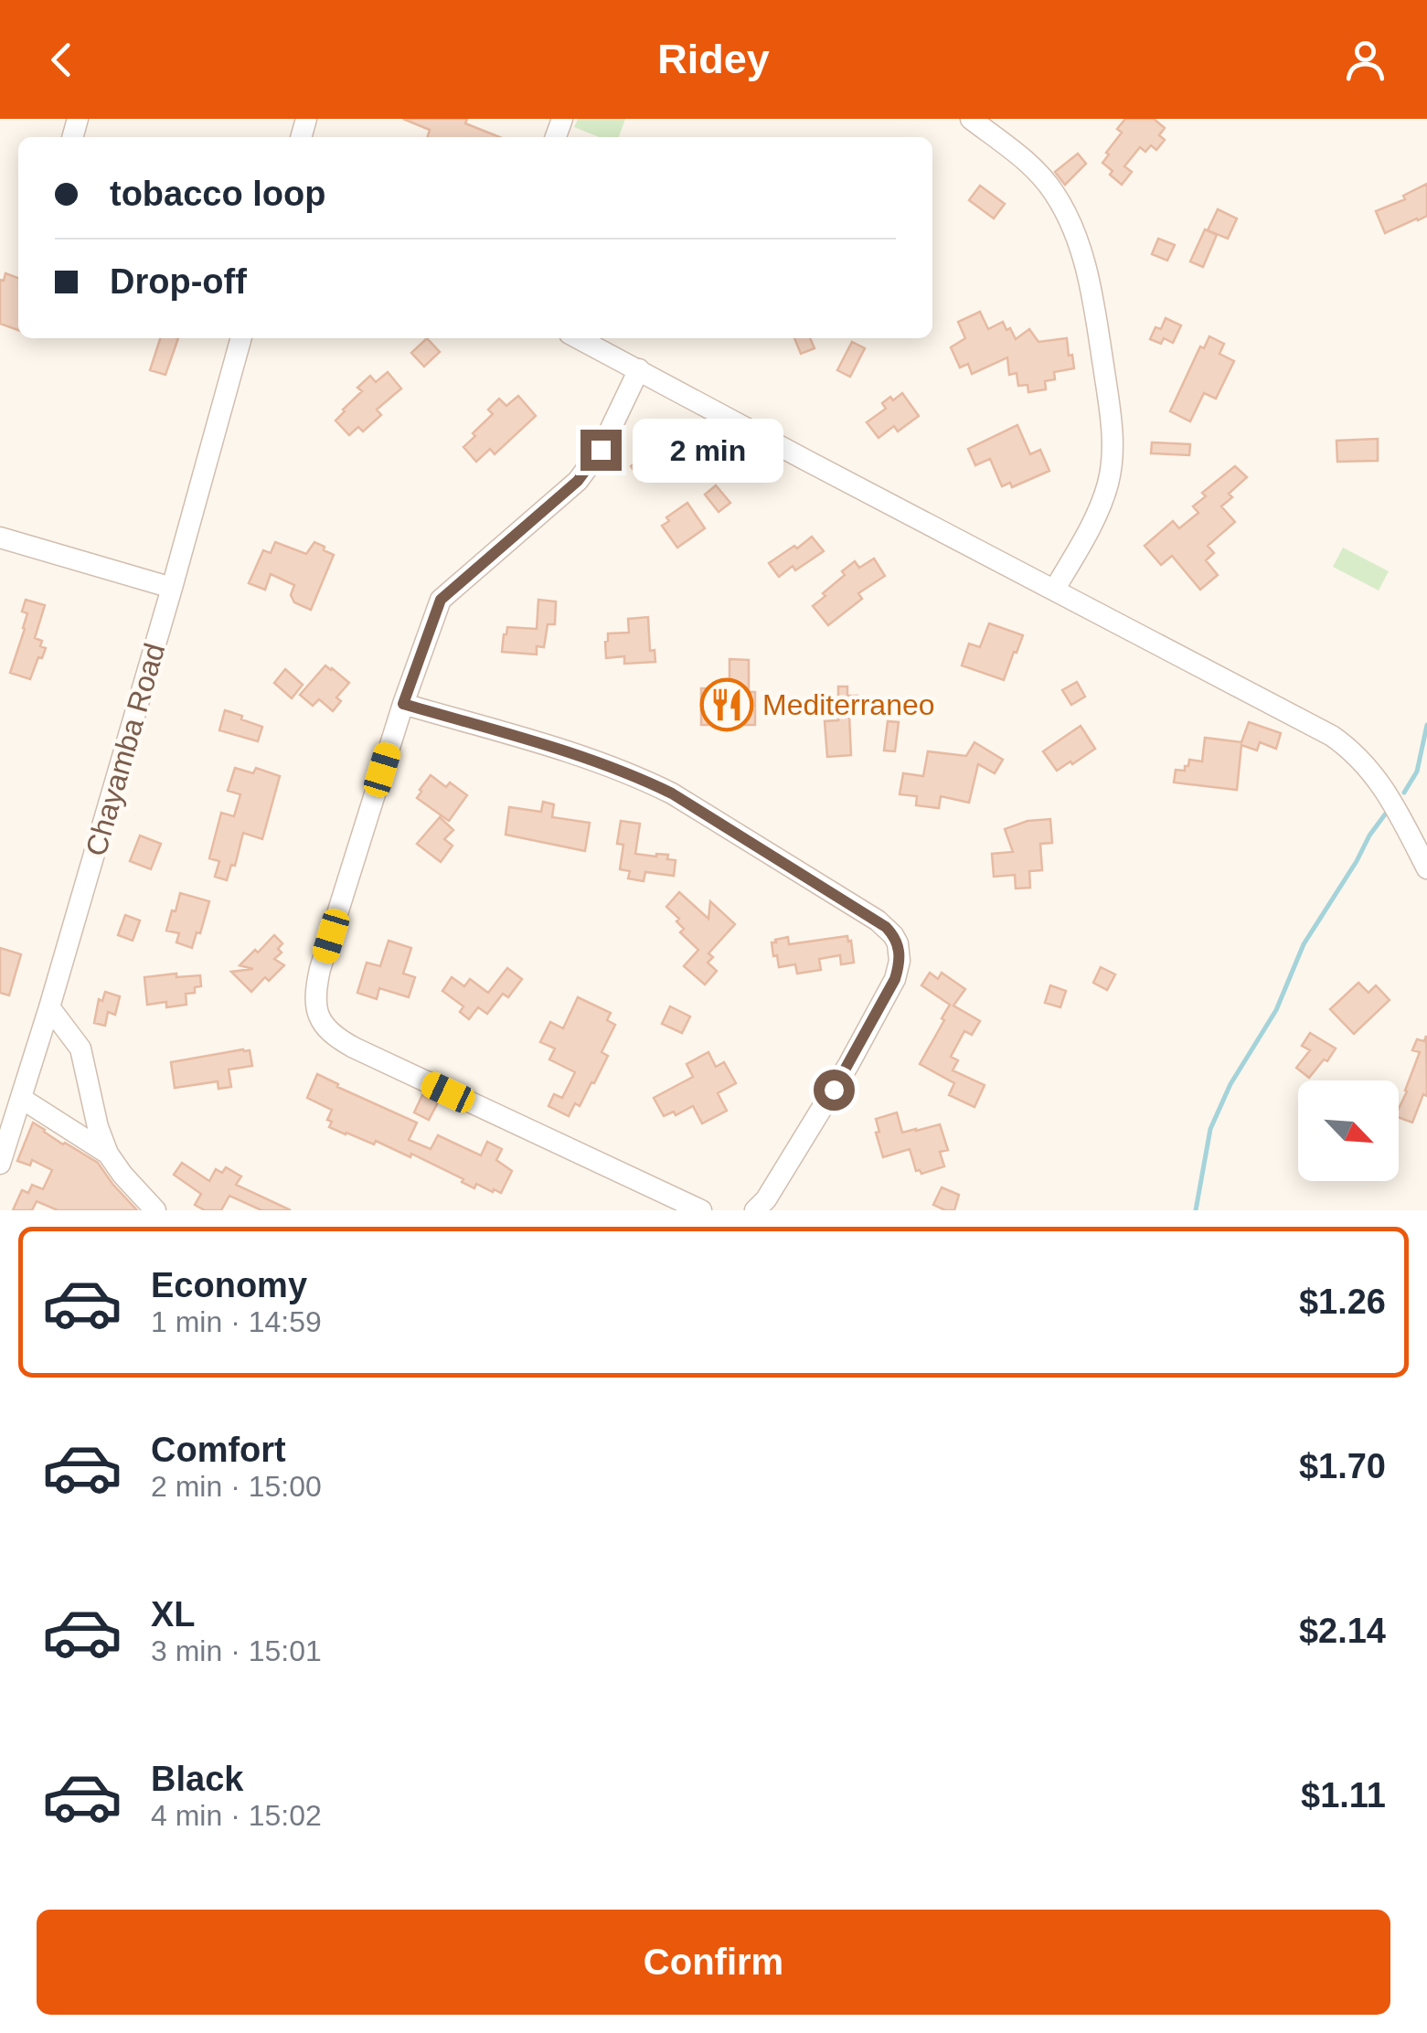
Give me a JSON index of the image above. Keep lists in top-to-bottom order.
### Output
{
  "streets": {
    "street": ["Chayamba Road"]
  },
  "places": {
    "restaurant": ["Mediterraneo"]
  },
  "north": "bottom right",
  "page": {
    "header": "Ridey",
    "banner": ["tobacco loop", "Drop-off"],
    "bubble": "2 min",
    "list": [
      {
        "name": "Economy",
        "note": "1 min · 14:59",
        "value": "$1.26"
      },
      {
        "name": "Comfort",
        "note": "2 min · 15:00",
        "value": "$1.70"
      },
      {
        "name": "XL",
        "note": "3 min · 15:01",
        "value": "$2.14"
      },
      {
        "name": "Black",
        "note": "4 min · 15:02",
        "value": "$1.11"
      }
    ],
    "buttons": "Confirm"
  }
}
